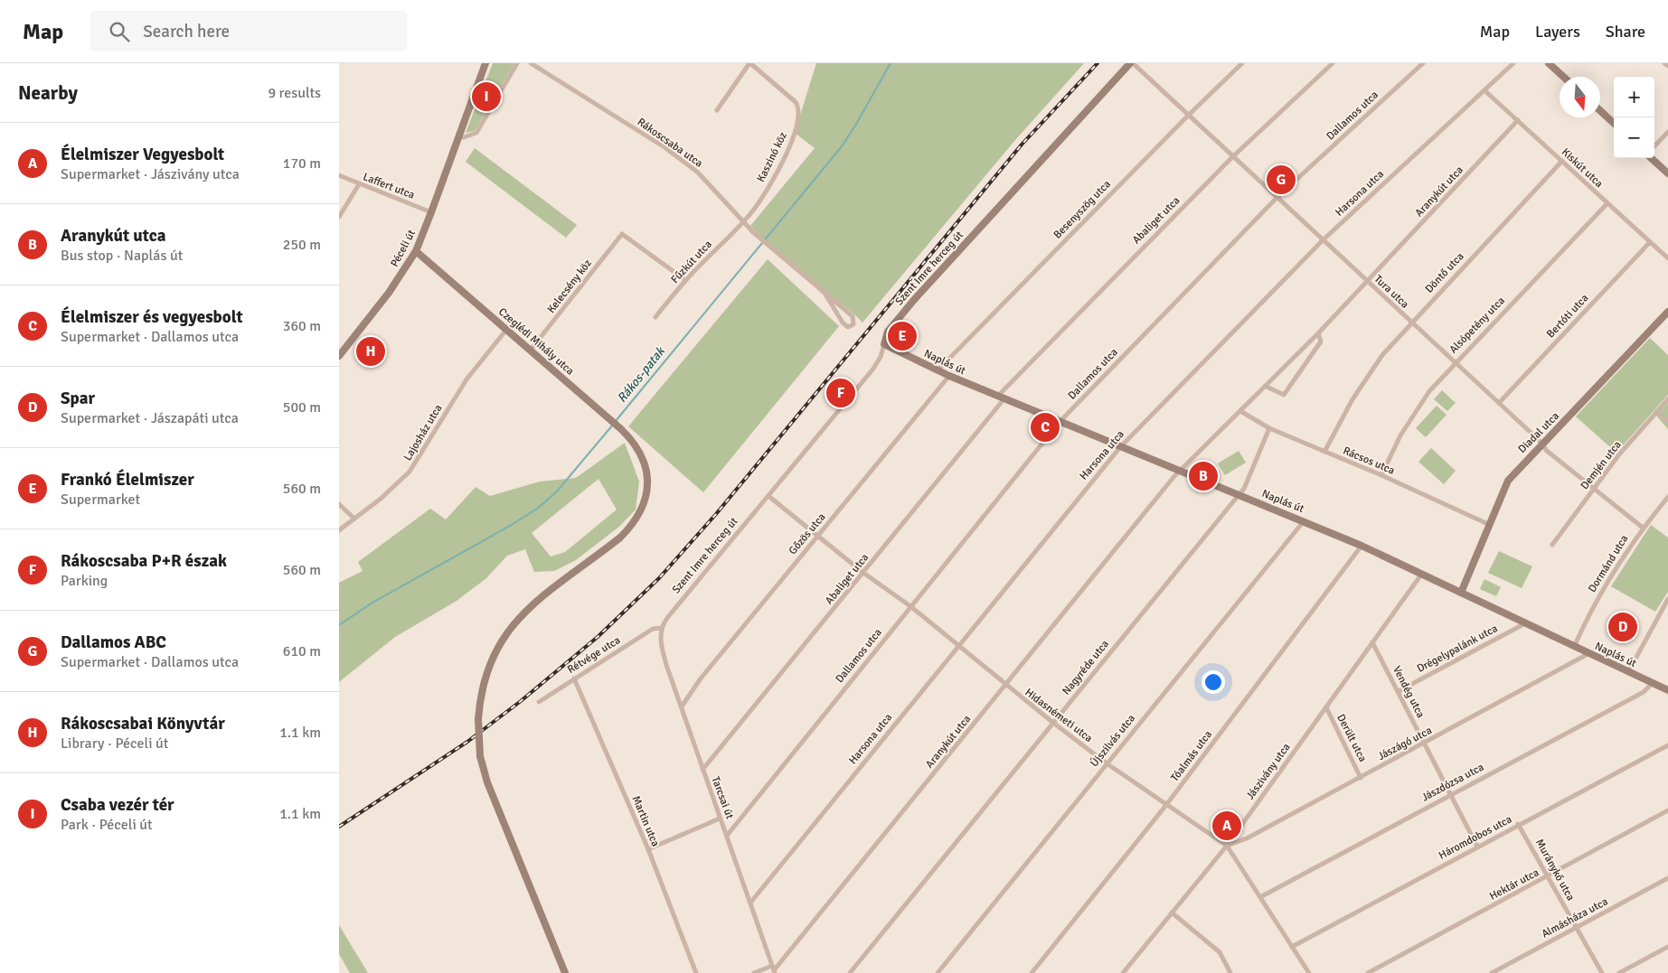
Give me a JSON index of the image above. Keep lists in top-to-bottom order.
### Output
{
  "streets": {
    "street": [
      "Dallamos utca",
      "Rákoscsaba utca",
      "Kaszinó köz",
      "Kiskút utca",
      "Laffert utca",
      "Aranykút utca",
      "Harsona utca",
      "Besenyszög utca",
      "Abaliget utca",
      "Péceli út",
      "Fűzkút utca",
      "Szent Imre herceg út",
      "Döntő utca",
      "Kelecsény köz",
      "Tura utca",
      "Bertóti utca",
      "Alsópetény utca",
      "Czeglédi Mihály utca",
      "Naplás út",
      "Lajosház utca",
      "Diadal utca",
      "Rácsos utca",
      "Demjén utca",
      "Gőzös utca",
      "Dormánd utca",
      "Drégelypalánk utca",
      "Rétvége utca",
      "Nagyréde utca",
      "Vendég utca",
      "Hidasnémeti utca",
      "Derült utca",
      "Újszilvás utca",
      "Jászágó utca",
      "Tóalmás utca",
      "Jászivány utca",
      "Jászdózsa utca",
      "Tarcsai út",
      "Martin utca",
      "Háromdobos utca",
      "Muránykő utca",
      "Hektár utca",
      "Almásháza utca"
    ]
  },
  "crossings": [
    ["Dallamos utca", "Tura utca"],
    ["Dallamos utca", "Naplás út"],
    ["Dallamos utca", "Hidasnémeti utca"],
    ["Dallamos utca", "Tarcsai út"],
    ["Rákoscsaba utca", "Kaszinó köz"],
    ["Rákoscsaba utca", "Fűzkút utca"],
    ["Kaszinó köz", "Fűzkút utca"],
    ["Kiskút utca", "Aranykút utca"],
    ["Kiskút utca", "Harsona utca"],
    ["Kiskút utca", "Döntő utca"],
    ["Kiskút utca", "Bertóti utca"],
    ["Kiskút utca", "Alsópetény utca"],
    ["Laffert utca", "Péceli út"],
    ["Aranykút utca", "Tura utca"],
    ["Aranykút utca", "Naplás út"],
    ["Aranykút utca", "Rácsos utca"],
    ["Aranykút utca", "Hidasnémeti utca"],
    ["Aranykút utca", "Tarcsai út"],
    ["Harsona utca", "Tura utca"],
    ["Harsona utca", "Naplás út"],
    ["Harsona utca", "Hidasnémeti utca"],
    ["Harsona utca", "Tarcsai út"],
    ["Besenyszög utca", "Tura utca"],
    ["Besenyszög utca", "Naplás út"],
    ["Abaliget utca", "Tura utca"],
    ["Abaliget utca", "Naplás út"],
    ["Abaliget utca", "Hidasnémeti utca"],
    ["Abaliget utca", "Tarcsai út"],
    ["Péceli út", "Czeglédi Mihály utca"],
    ["Fűzkút utca", "Kelecsény köz"],
    ["Szent Imre herceg út", "Tura utca"],
    ["Szent Imre herceg út", "Naplás út"],
    ["Szent Imre herceg út", "Rétvége utca"],
    ["Szent Imre herceg út", "Hidasnémeti utca"],
    ["Szent Imre herceg út", "Tarcsai út"],
    ["Döntő utca", "Tura utca"],
    ["Döntő utca", "Rácsos utca"],
    ["Kelecsény köz", "Czeglédi Mihály utca"],
    ["Tura utca", "Bertóti utca"],
    ["Tura utca", "Alsópetény utca"],
    ["Tura utca", "Diadal utca"],
    ["Tura utca", "Demjén utca"],
    ["Tura utca", "Dormánd utca"],
    ["Alsópetény utca", "Rácsos utca"],
    ["Czeglédi Mihály utca", "Lajosház utca"],
    ["Naplás út", "Diadal utca"],
    ["Naplás út", "Gőzös utca"],
    ["Naplás út", "Dormánd utca"],
    ["Naplás út", "Drégelypalánk utca"],
    ["Naplás út", "Nagyréde utca"],
    ["Naplás út", "Újszilvás utca"],
    ["Naplás út", "Jászágó utca"],
    ["Naplás út", "Tóalmás utca"],
    ["Naplás út", "Jászivány utca"],
    ["Naplás út", "Jászdózsa utca"],
    ["Diadal utca", "Rácsos utca"],
    ["Rácsos utca", "Nagyréde utca"],
    ["Gőzös utca", "Hidasnémeti utca"],
    ["Gőzös utca", "Tarcsai út"],
    ["Drégelypalánk utca", "Vendég utca"],
    ["Rétvége utca", "Tarcsai út"],
    ["Rétvége utca", "Martin utca"],
    ["Nagyréde utca", "Hidasnémeti utca"],
    ["Vendég utca", "Jászágó utca"],
    ["Vendég utca", "Jászivány utca"],
    ["Vendég utca", "Jászdózsa utca"],
    ["Vendég utca", "Háromdobos utca"],
    ["Hidasnémeti utca", "Újszilvás utca"],
    ["Hidasnémeti utca", "Jászágó utca"],
    ["Hidasnémeti utca", "Tóalmás utca"],
    ["Hidasnémeti utca", "Jászivány utca"],
    ["Hidasnémeti utca", "Jászdózsa utca"],
    ["Hidasnémeti utca", "Háromdobos utca"],
    ["Derült utca", "Jászágó utca"],
    ["Derült utca", "Jászivány utca"],
    ["Jászágó utca", "Jászivány utca"],
    ["Háromdobos utca", "Muránykő utca"],
    ["Muránykő utca", "Hektár utca"],
    ["Muránykő utca", "Almásháza utca"]
  ],
  "water": ["Rákos-patak"],
  "north": "bottom",
  "page": {
    "header": "Map",
    "search": "Search here",
    "nav": ["Map", "Layers", "Share"],
    "heading": ["Nearby", "9 results"],
    "map_buttons": ["+", "−"],
    "pins": [
      "I",
      "G",
      "E",
      "H",
      "F",
      "C",
      "B",
      "D",
      "A"
    ],
    "list": [
      {
        "mark": "A",
        "name": "Élelmiszer Vegyesbolt",
        "note": "Supermarket · Jászivány utca",
        "value": "170 m"
      },
      {
        "mark": "B",
        "name": "Aranykút utca",
        "note": "Bus stop · Naplás út",
        "value": "250 m"
      },
      {
        "mark": "C",
        "name": "Élelmiszer és vegyesbolt",
        "note": "Supermarket · Dallamos utca",
        "value": "360 m"
      },
      {
        "mark": "D",
        "name": "Spar",
        "note": "Supermarket · Jászapáti utca",
        "value": "500 m"
      },
      {
        "mark": "E",
        "name": "Frankó Élelmiszer",
        "note": "Supermarket",
        "value": "560 m"
      },
      {
        "mark": "F",
        "name": "Rákoscsaba P+R észak",
        "note": "Parking",
        "value": "560 m"
      },
      {
        "mark": "G",
        "name": "Dallamos ABC",
        "note": "Supermarket · Dallamos utca",
        "value": "610 m"
      },
      {
        "mark": "H",
        "name": "Rákoscsabai Könyvtár",
        "note": "Library · Péceli út",
        "value": "1.1 km"
      },
      {
        "mark": "I",
        "name": "Csaba vezér tér",
        "note": "Park · Péceli út",
        "value": "1.1 km"
      }
    ]
  }
}
